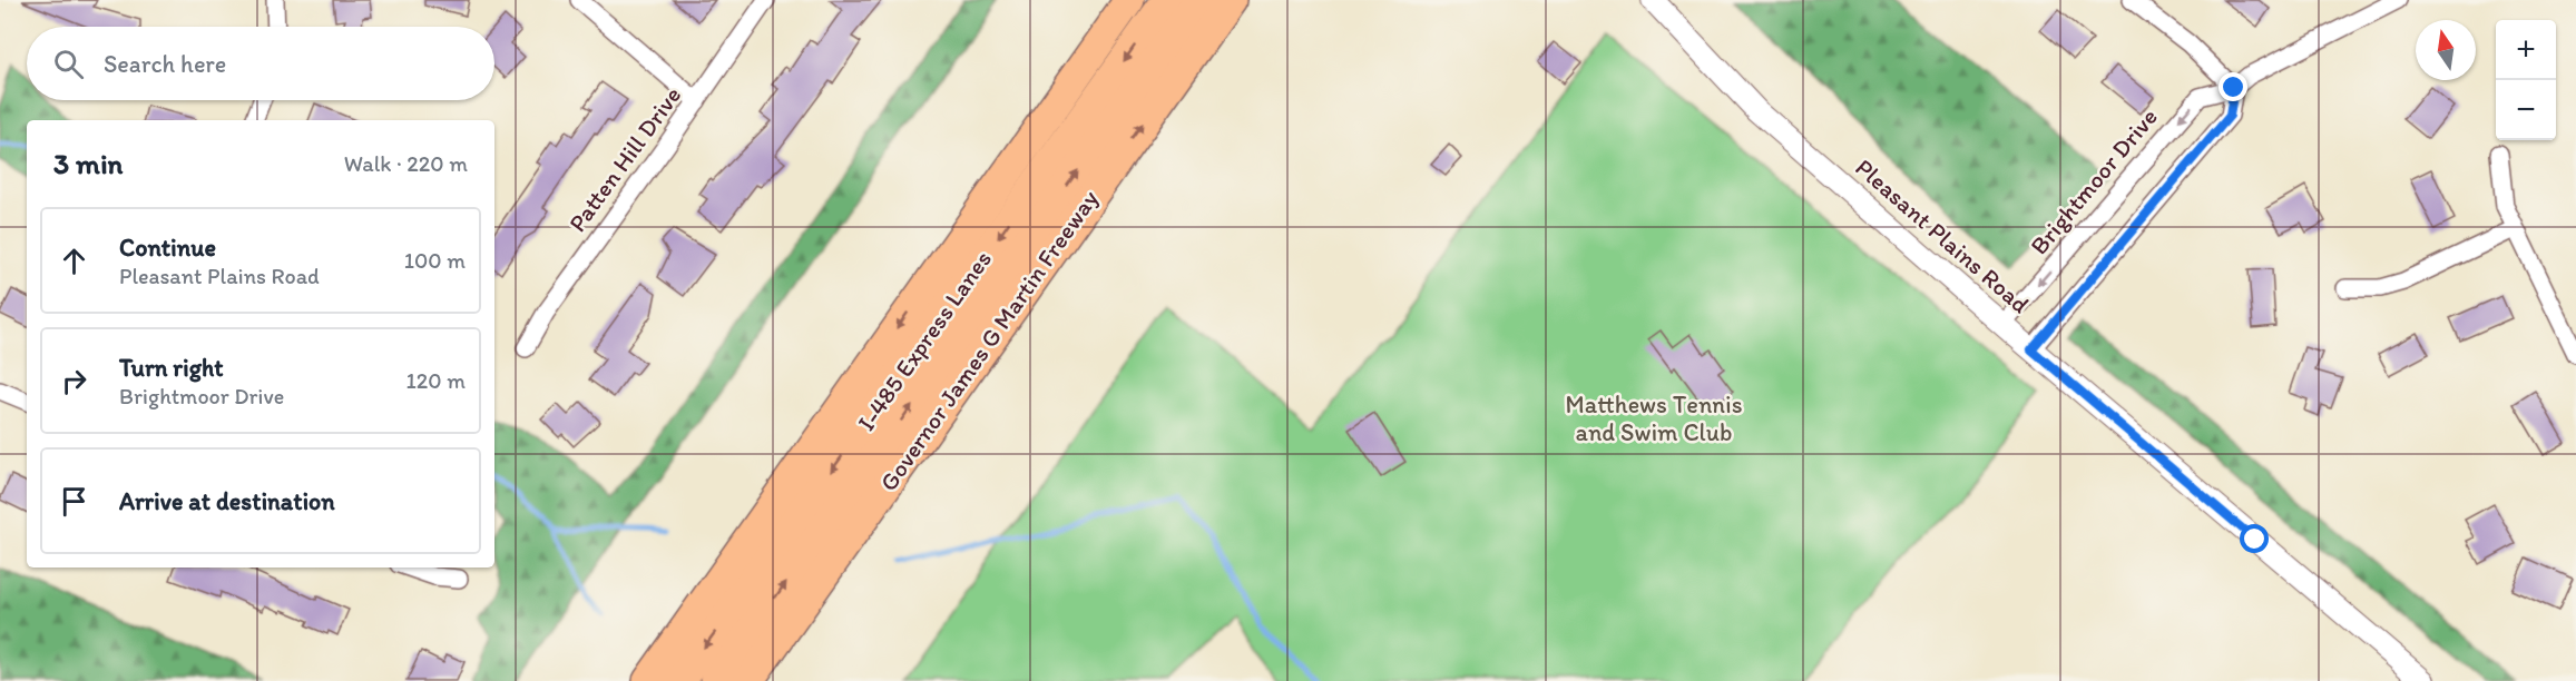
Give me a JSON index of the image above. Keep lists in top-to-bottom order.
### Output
{
  "streets": {
    "highway": ["I-485 Express Lanes", "Governor James G Martin Freeway"],
    "street": ["Patten Hill Drive", "Brightmoor Drive", "Pleasant Plains Road"]
  },
  "crossings": [
    ["Brightmoor Drive", "Pleasant Plains Road"]
  ],
  "parks": ["Matthews Tennis and Swim Club"],
  "north": "top",
  "page": {
    "map_buttons": ["+", "−"],
    "search": "Search here",
    "heading": ["3 min", "Walk · 220 m"],
    "list": [
      ["Continue", "Pleasant Plains Road", "100 m"],
      ["Turn right", "Brightmoor Drive", "120 m"],
      "Arrive at destination"
    ]
  }
}
